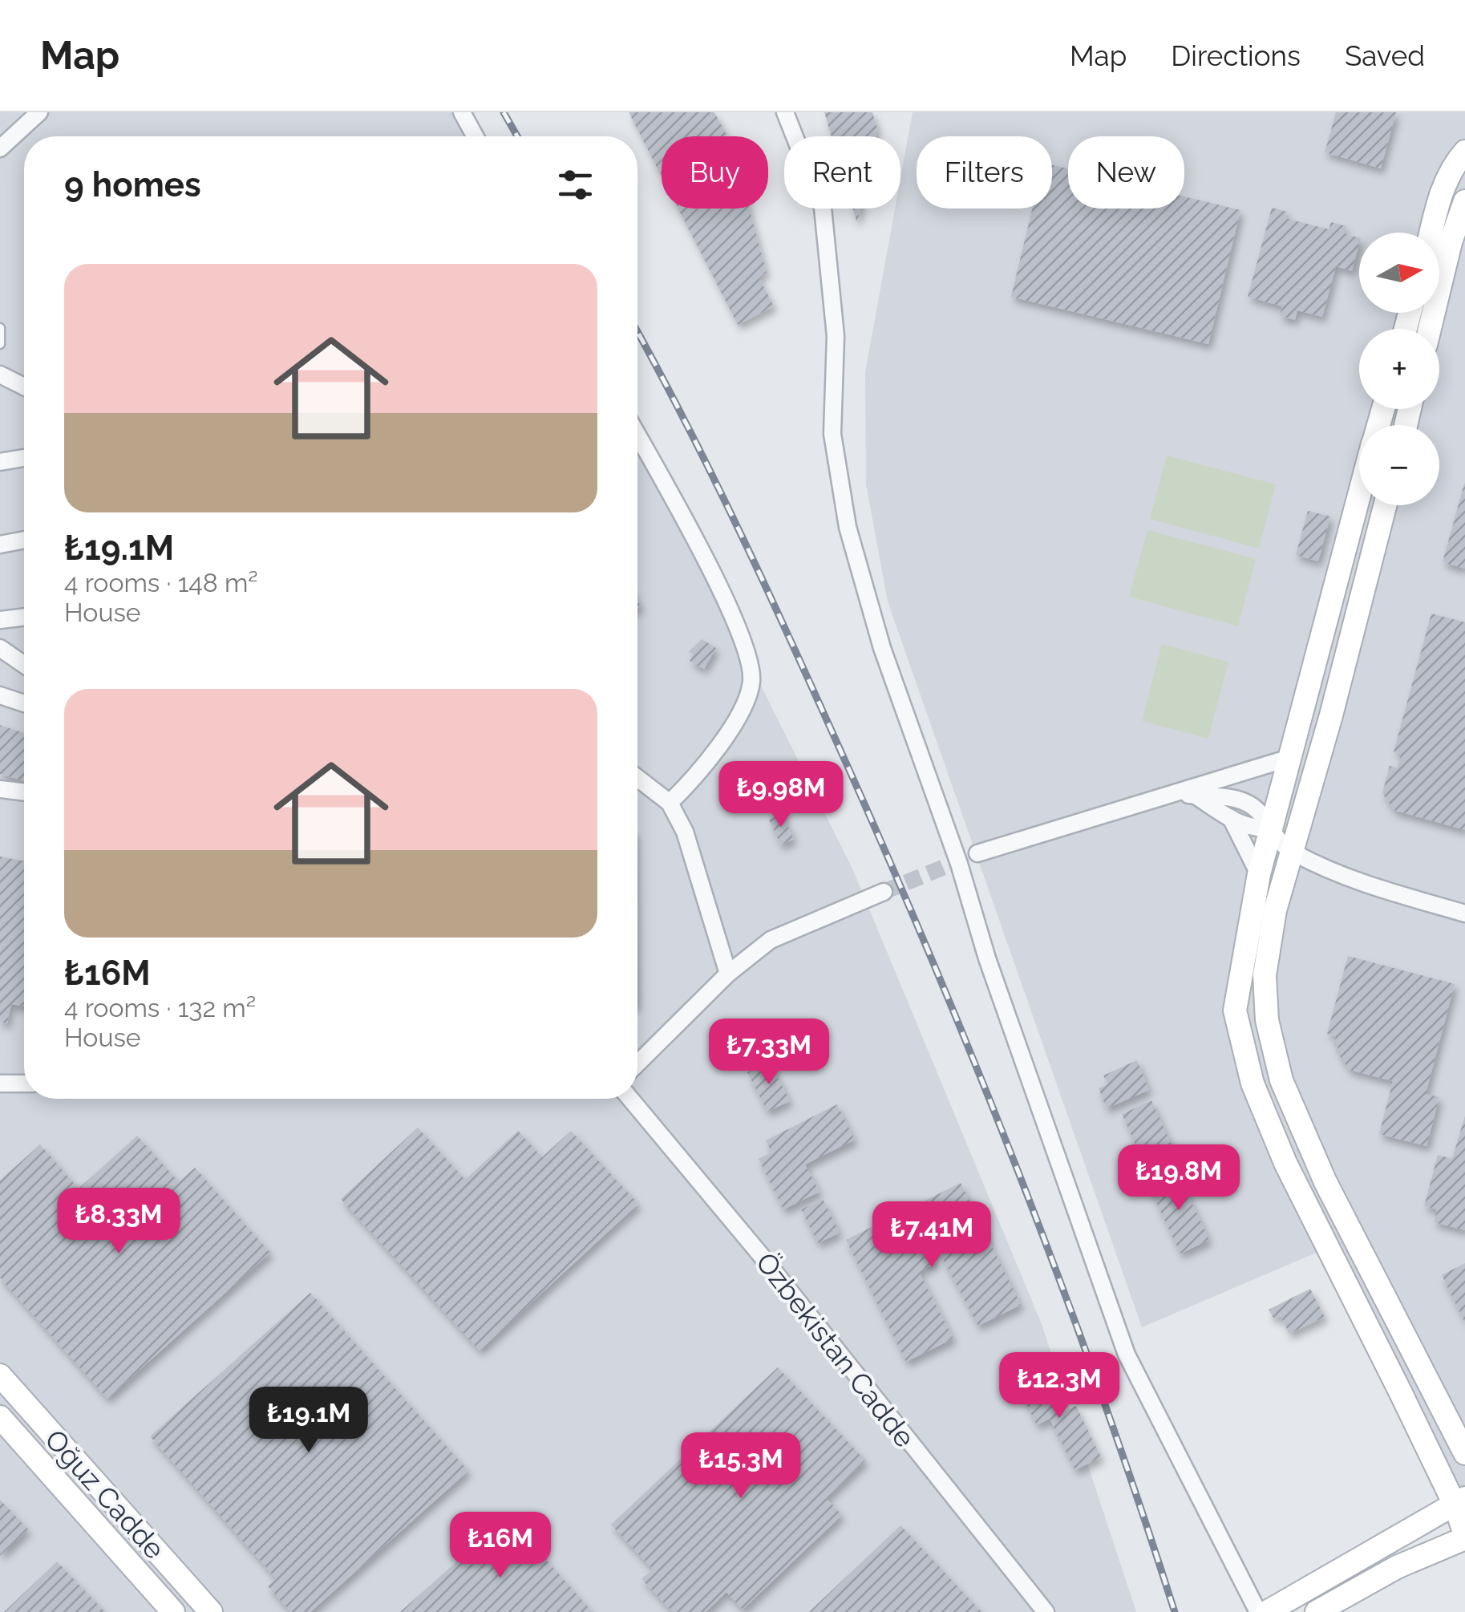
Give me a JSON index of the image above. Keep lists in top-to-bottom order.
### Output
{
  "streets": {
    "street": ["Özbekistan Cadde", "Oğuz Cadde"]
  },
  "north": "right",
  "page": {
    "header": "Map",
    "nav": ["Map", "Directions", "Saved"],
    "chip": [
      "Buy",
      "Rent",
      "Filters",
      "New"
    ],
    "heading": "9 homes",
    "map_buttons": ["+", "−"],
    "list": [
      {
        "name": "₺19.1M",
        "note": "4 rooms · 148 m² · House"
      },
      {
        "name": "₺16M",
        "note": "4 rooms · 132 m² · House"
      }
    ],
    "price": [
      "₺9.98M",
      "₺7.33M",
      "₺19.8M",
      "₺8.33M",
      "₺7.41M",
      "₺12.3M",
      "₺19.1M",
      "₺15.3M",
      "₺16M"
    ]
  }
}
